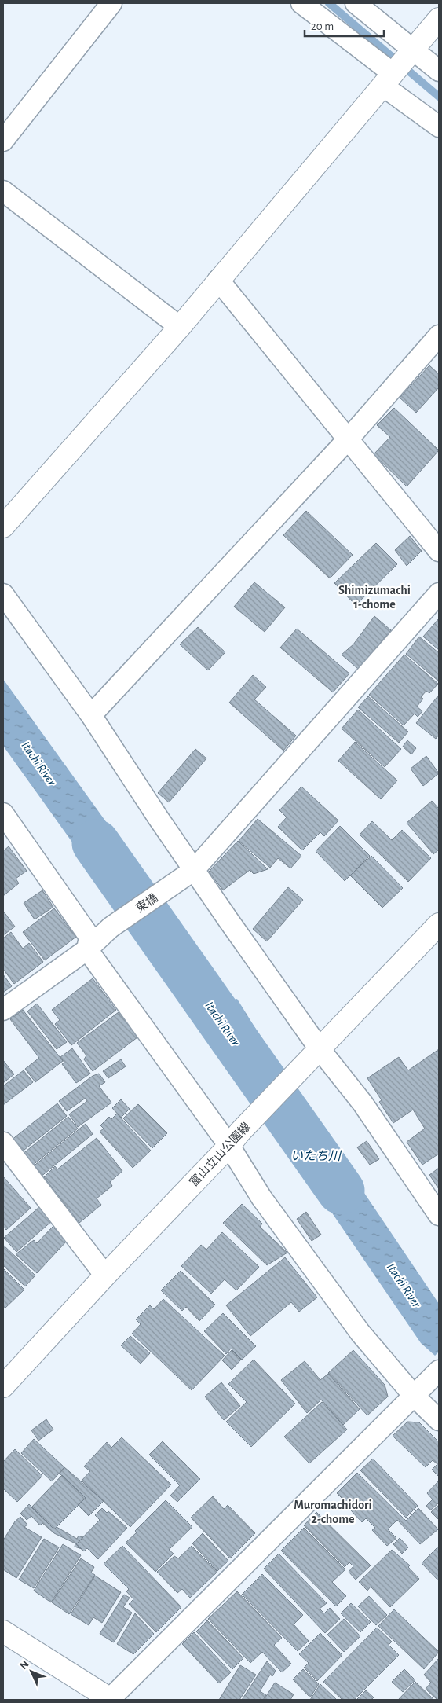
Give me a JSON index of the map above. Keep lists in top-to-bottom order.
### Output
{
  "streets": {
    "street": ["東橋", "富山立山公園線"]
  },
  "districts": ["Shimizumachi 1-chome", "Muromachidori 2-chome"],
  "water": ["Itachi River", "いたち川"],
  "scale_bar": "20 m",
  "north": "top left"
}
